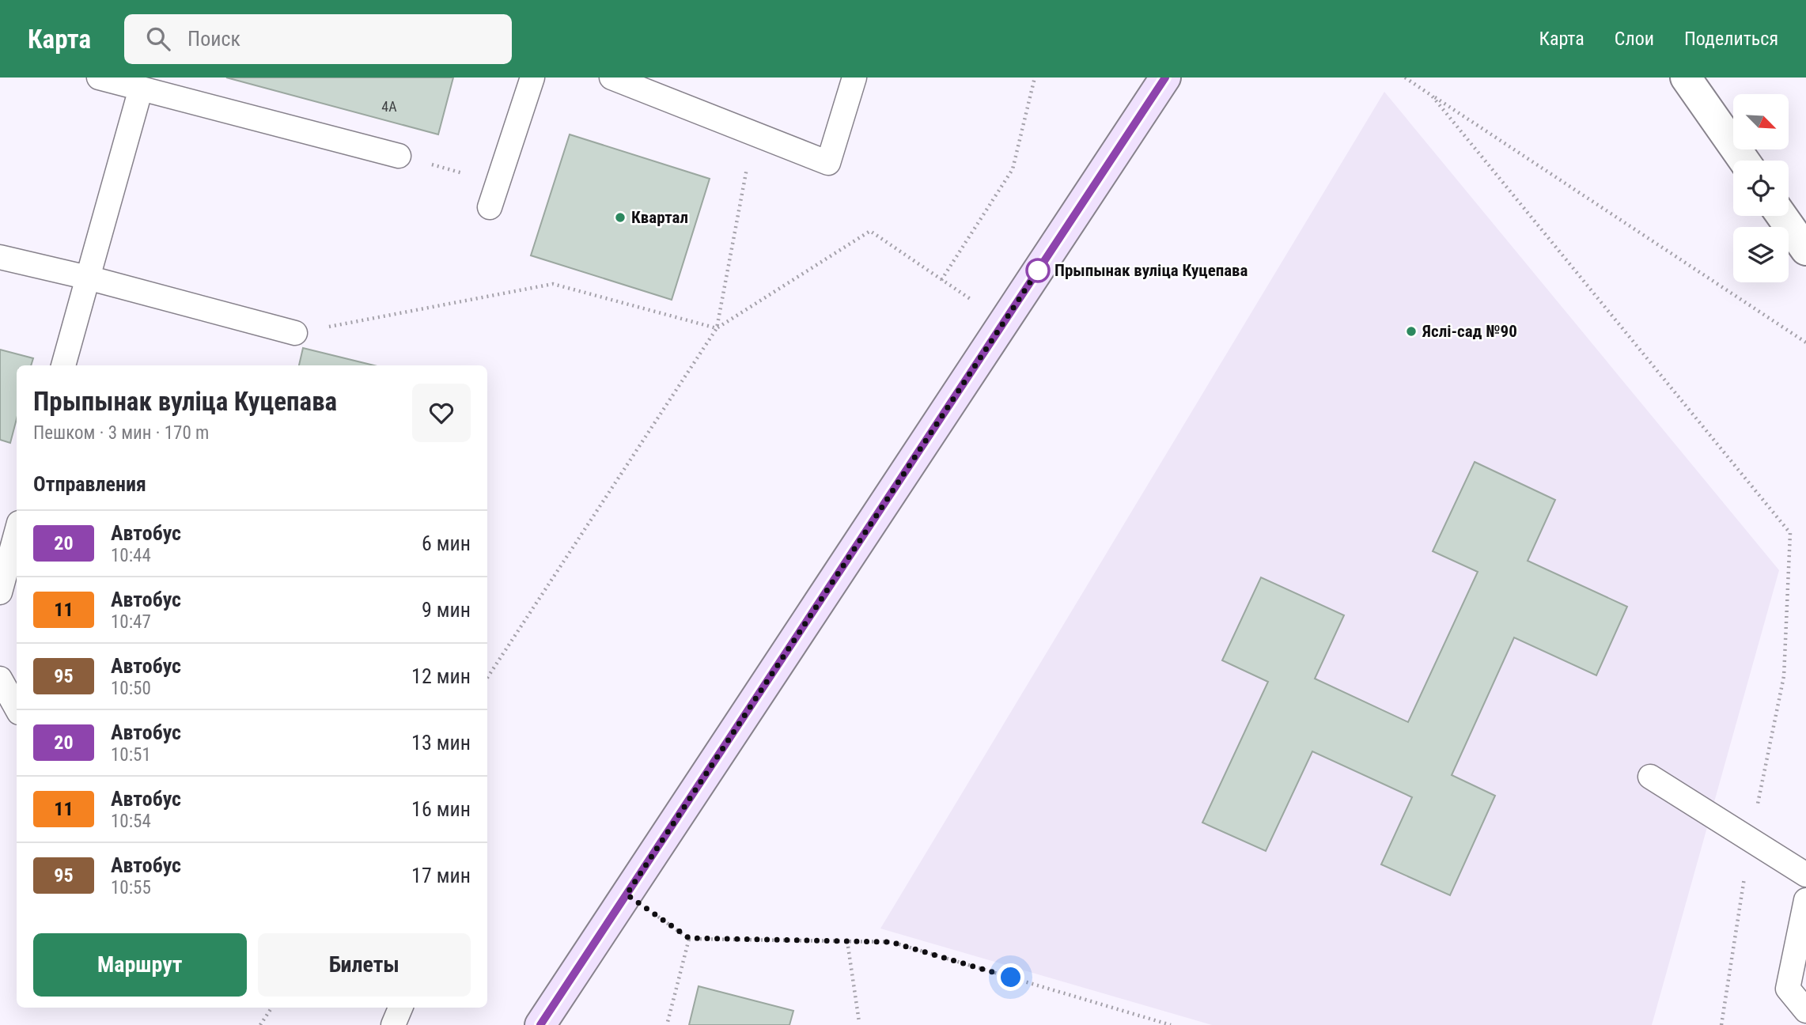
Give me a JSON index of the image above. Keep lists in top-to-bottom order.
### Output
{
  "places": ["Квартал", "Прыпынак вуліца Куцепава", "Яслі-сад №90"],
  "lines": ["bus line 20"],
  "house_numbers": ["4А"],
  "north": "bottom right",
  "page": {
    "header": "Карта",
    "search": "Поиск",
    "nav": ["Карта", "Слои", "Поделиться"],
    "heading": [
      ["Прыпынак вуліца Куцепава", "Пешком · 3 мин · 170 m"],
      "Отправления"
    ],
    "list": [
      {
        "mark": "20",
        "name": "Автобус",
        "note": "10:44",
        "value": "6 мин"
      },
      {
        "mark": "11",
        "name": "Автобус",
        "note": "10:47",
        "value": "9 мин"
      },
      {
        "mark": "95",
        "name": "Автобус",
        "note": "10:50",
        "value": "12 мин"
      },
      {
        "mark": "20",
        "name": "Автобус",
        "note": "10:51",
        "value": "13 мин"
      },
      {
        "mark": "11",
        "name": "Автобус",
        "note": "10:54",
        "value": "16 мин"
      },
      {
        "mark": "95",
        "name": "Автобус",
        "note": "10:55",
        "value": "17 мин"
      }
    ],
    "buttons": ["Маршрут", "Билеты"]
  }
}
